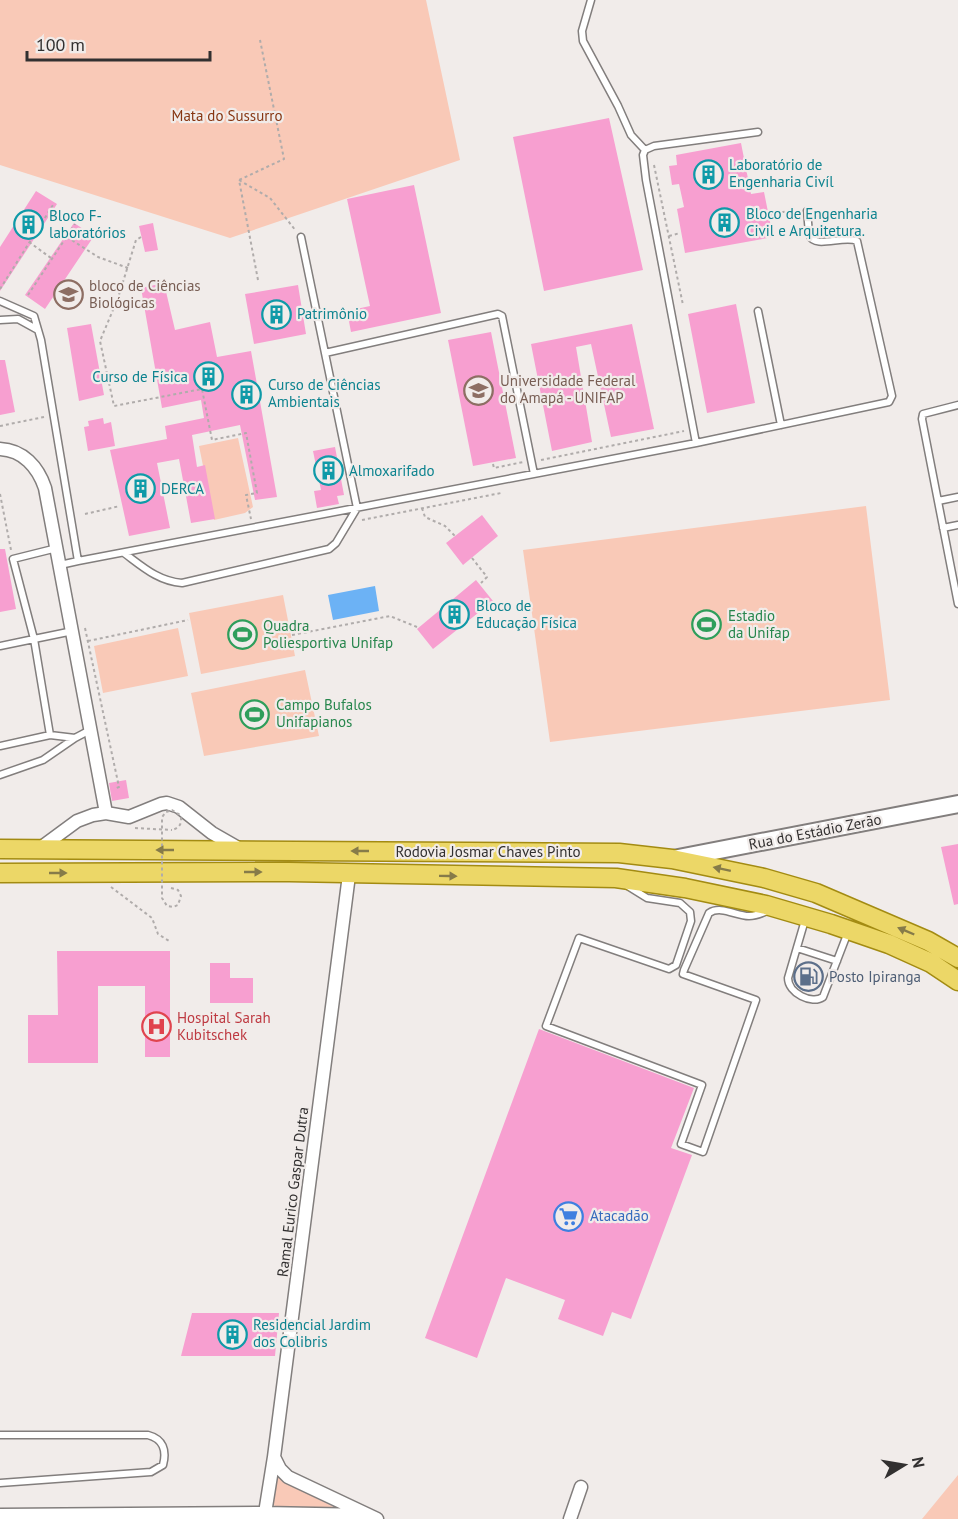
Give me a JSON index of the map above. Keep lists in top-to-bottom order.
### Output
{
  "streets": {
    "main road": ["Rodovia Josmar Chaves Pinto"],
    "street": ["Rua do Estádio Zerão", "Ramal Eurico Gaspar Dutra"]
  },
  "crossings": [
    ["Rua do Estádio Zerão", "Rodovia Josmar Chaves Pinto"],
    ["Rodovia Josmar Chaves Pinto", "Ramal Eurico Gaspar Dutra"]
  ],
  "parks": ["Mata do Sussurro"],
  "places": {
    "building": [
      "Laboratório de Engenharia Civíl",
      "Bloco de Engenharia Civil e Arquitetura.",
      "Bloco F- laboratórios",
      "Patrimônio",
      "Curso de Física",
      "Curso de Ciências Ambientais",
      "Almoxarifado",
      "DERCA",
      "Bloco de Educação Física",
      "Residencial Jardim dos Colibris"
    ],
    "school or university": ["bloco de Ciências Biológicas", "Universidade Federal do Amapá - UNIFAP"],
    "sports": ["Estadio da Unifap", "Quadra Poliesportiva Unifap", "Campo Bufalos Unifapianos"],
    "fuel station": ["Posto Ipiranga"],
    "hospital": ["Hospital Sarah Kubitschek"],
    "supermarket": ["Atacadão"]
  },
  "scale_bar": "100 m",
  "north": "right"
}
